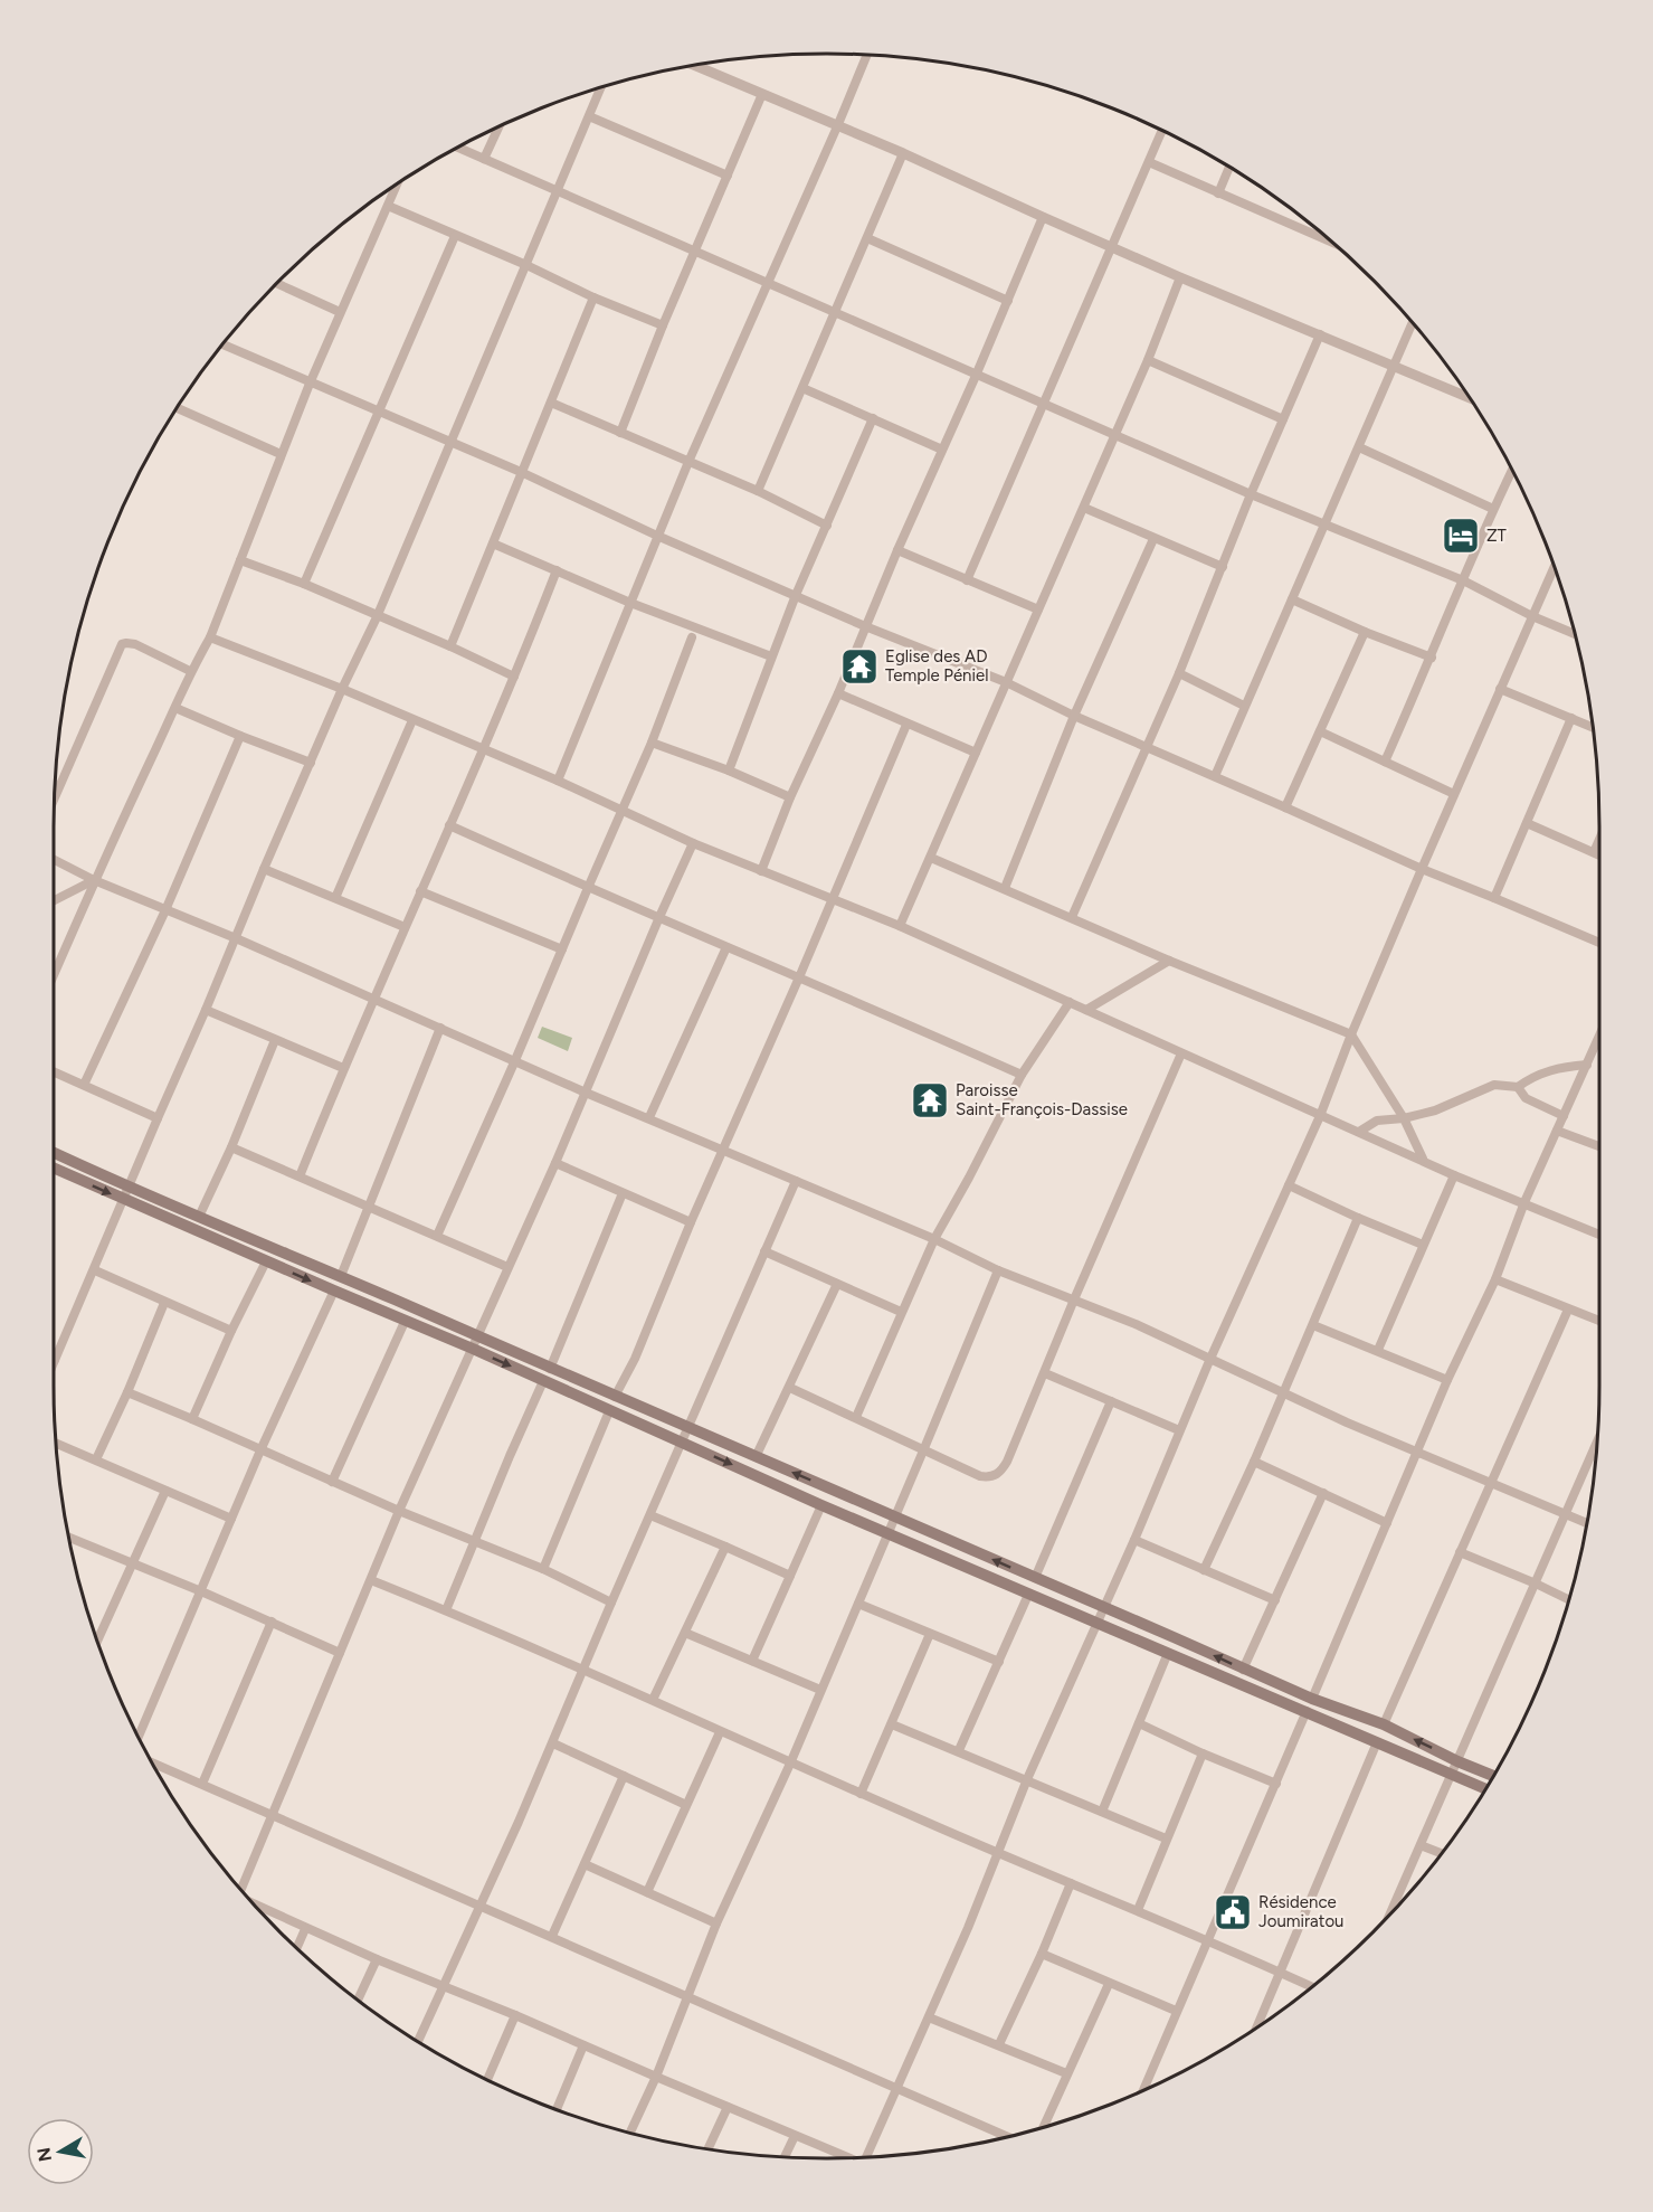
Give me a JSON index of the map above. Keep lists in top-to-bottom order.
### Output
{
  "places": {
    "hotel": ["ZT"],
    "temple": ["Eglise des AD Temple Péniel", "Paroisse Saint-François-Dassise"],
    "public building": ["Résidence Joumiratou"]
  },
  "north": "left"
}
